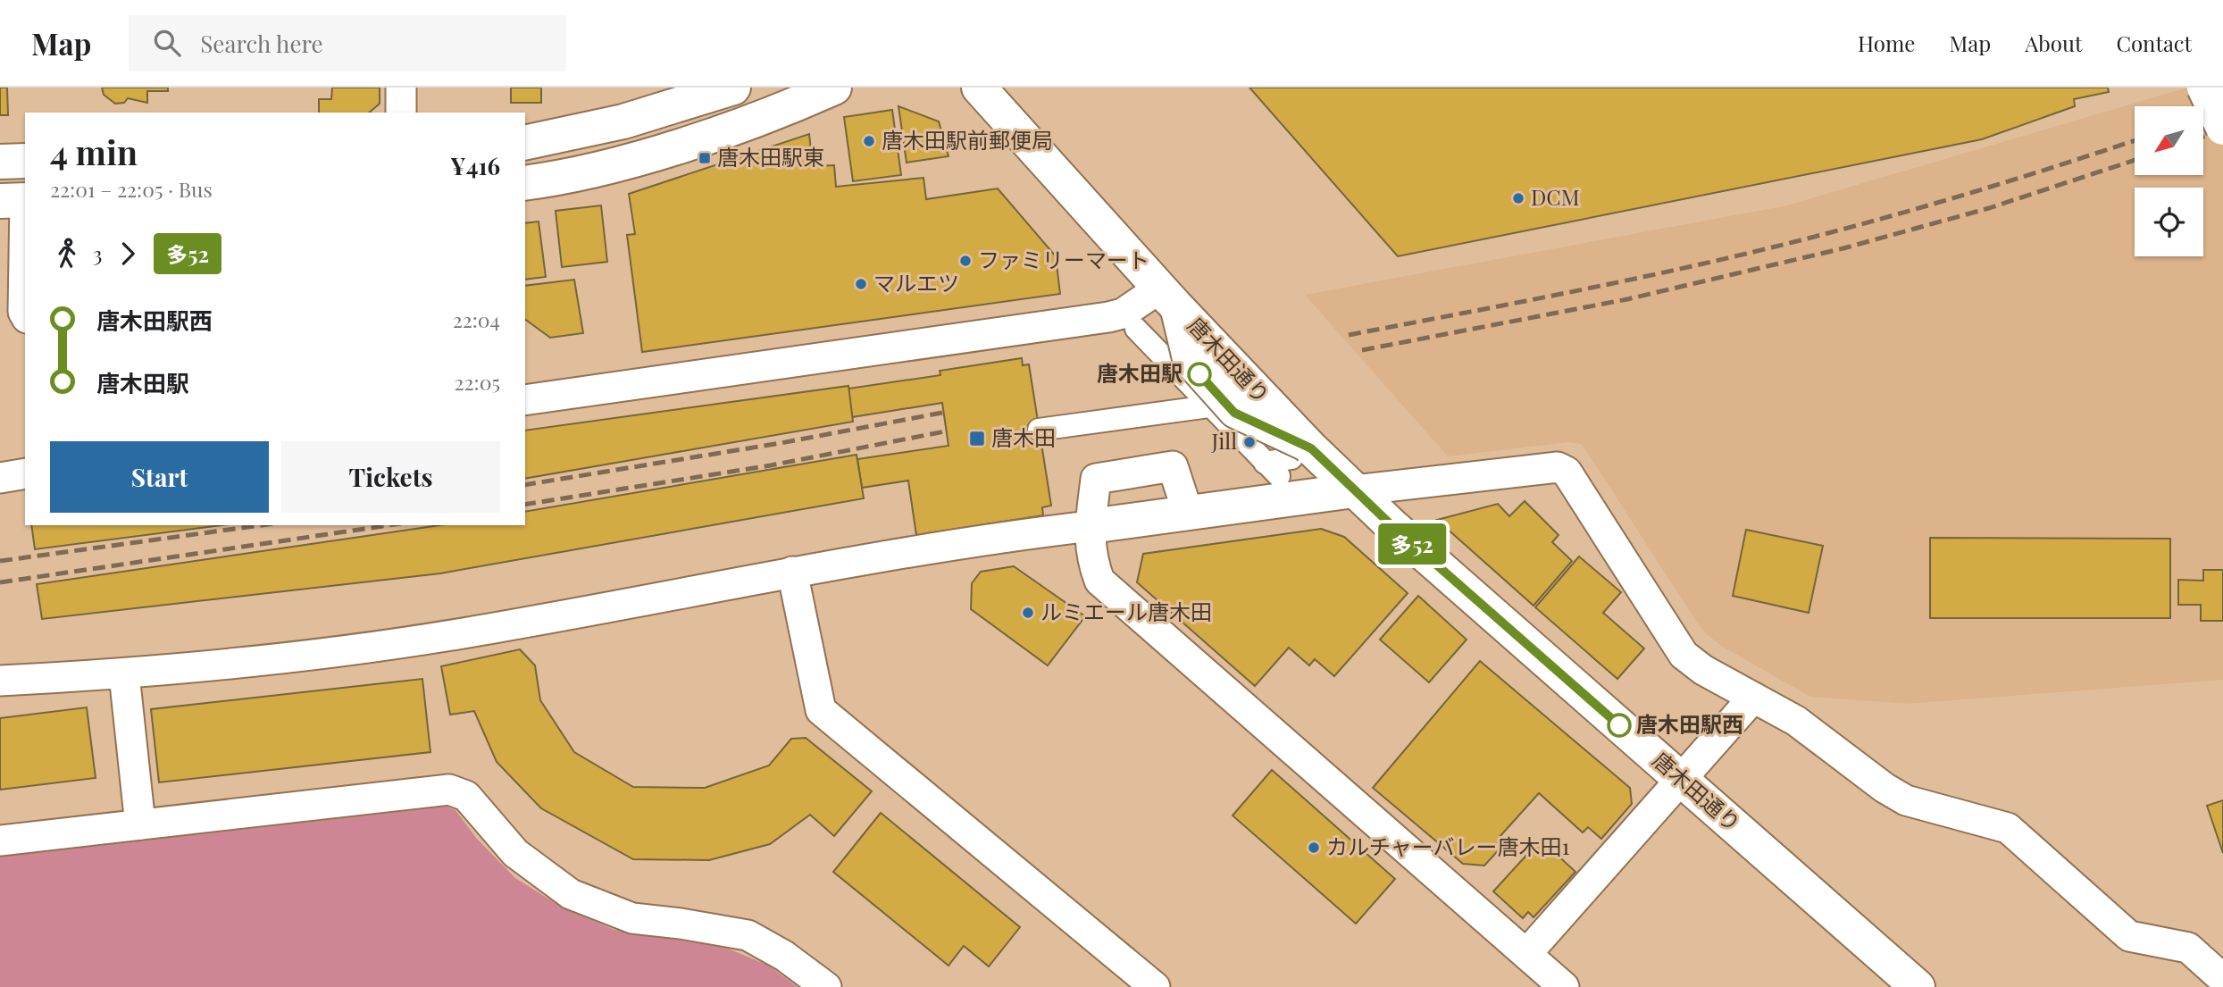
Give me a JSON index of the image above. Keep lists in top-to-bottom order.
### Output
{
  "streets": {
    "street": ["唐木田通り"]
  },
  "places": {
    "other": [
      "唐木田駅前郵便局",
      "DCM",
      "ファミリーマート",
      "マルエツ",
      "唐木田駅",
      "Jill",
      "ルミエール唐木田",
      "唐木田駅西",
      "カルチャーバレー唐木田1"
    ],
    "transit": ["唐木田駅東", "唐木田"]
  },
  "lines": ["bus line 多52"],
  "north": "bottom left",
  "page": {
    "header": "Map",
    "search": "Search here",
    "nav": [
      "Home",
      "Map",
      "About",
      "Contact"
    ],
    "on_map": "多52",
    "heading": ["4 min", "22:01 – 22:05 · Bus", "¥416"],
    "legs": ["3", "多52"],
    "list": [
      {
        "name": "唐木田駅西",
        "value": "22:04"
      },
      {
        "name": "唐木田駅",
        "value": "22:05"
      }
    ],
    "buttons": ["Start", "Tickets"]
  }
}
